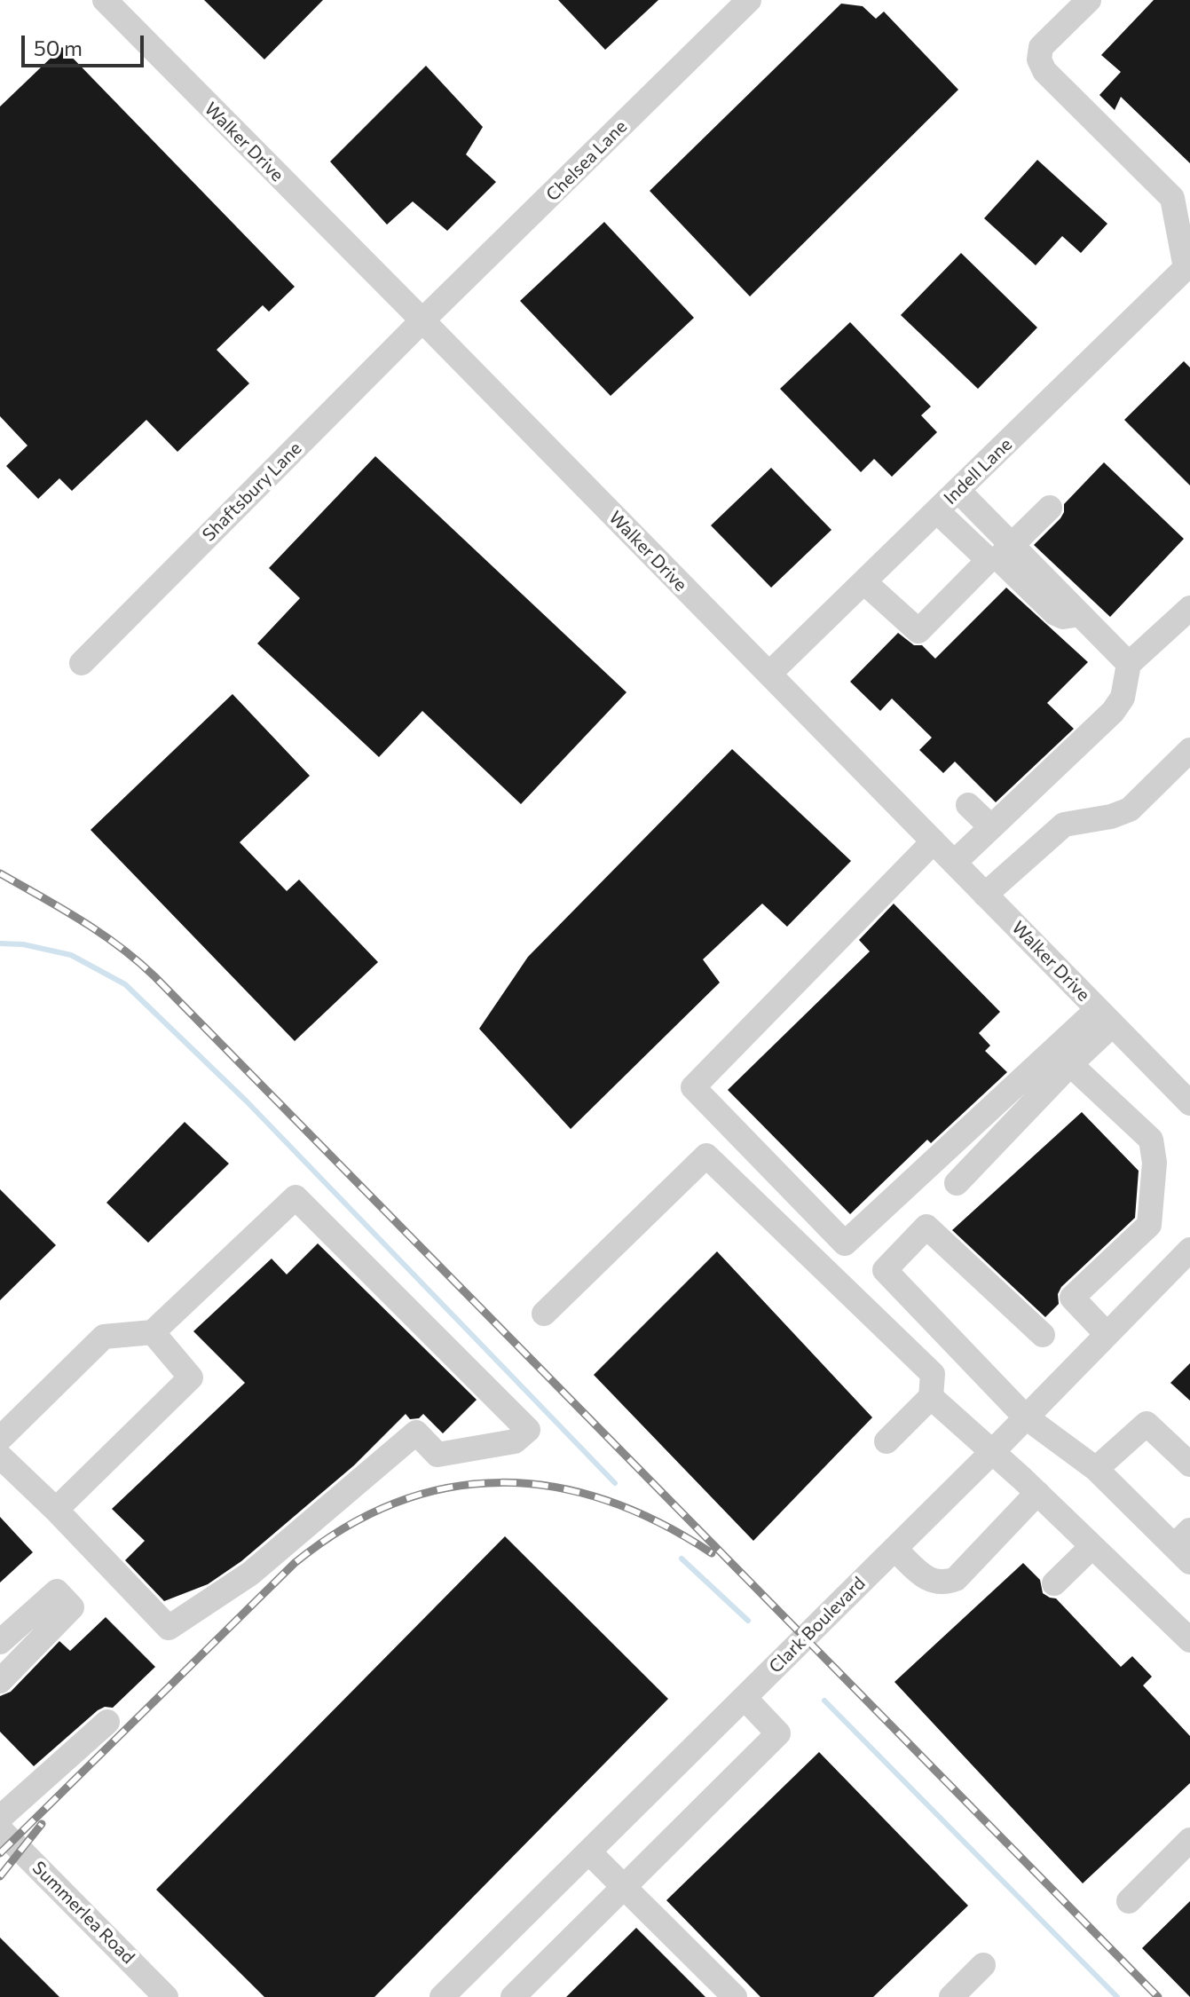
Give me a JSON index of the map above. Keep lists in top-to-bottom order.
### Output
{
  "streets": {
    "street": [
      "Walker Drive",
      "Chelsea Lane",
      "Indell Lane",
      "Shaftsbury Lane",
      "Clark Boulevard",
      "Summerlea Road"
    ]
  },
  "crossings": [
    ["Walker Drive", "Chelsea Lane"],
    ["Walker Drive", "Indell Lane"],
    ["Walker Drive", "Shaftsbury Lane"],
    ["Chelsea Lane", "Shaftsbury Lane"]
  ],
  "scale_bar": "50 m"
}
